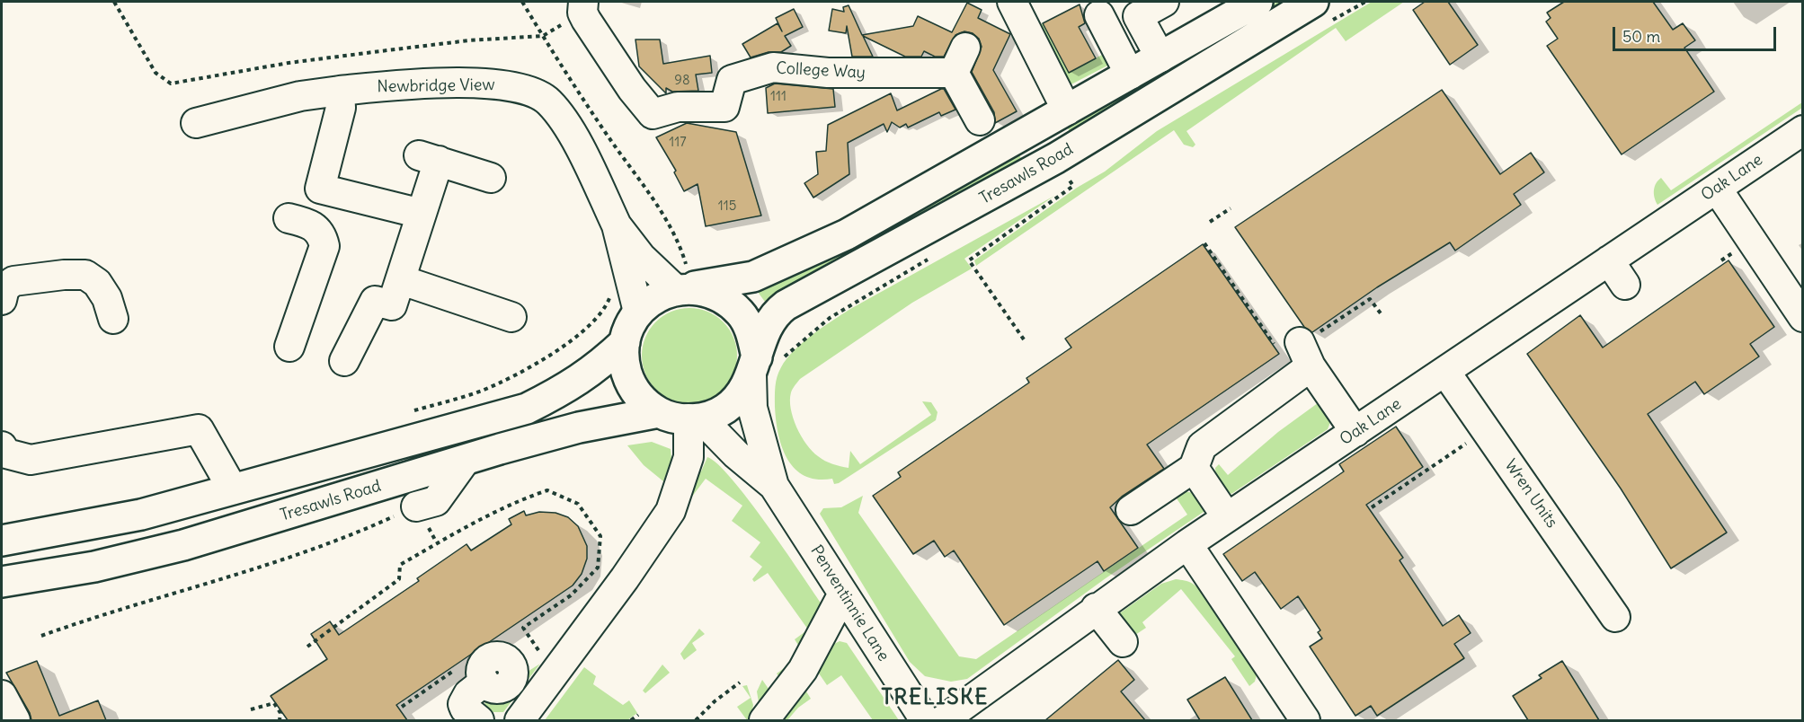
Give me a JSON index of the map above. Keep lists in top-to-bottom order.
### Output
{
  "streets": {
    "highway": ["Tresawls Road"],
    "street": [
      "College Way",
      "Newbridge View",
      "Oak Lane",
      "Wren Units",
      "Penventinnie Lane"
    ]
  },
  "crossings": [
    ["Newbridge View", "Tresawls Road"],
    ["Newbridge View", "Penventinnie Lane"],
    ["Tresawls Road", "Penventinnie Lane"],
    ["Oak Lane", "Wren Units"]
  ],
  "districts": ["TRELISKE"],
  "house_numbers": [
    "98",
    "111",
    "117",
    "115"
  ],
  "scale_bar": "50 m"
}
